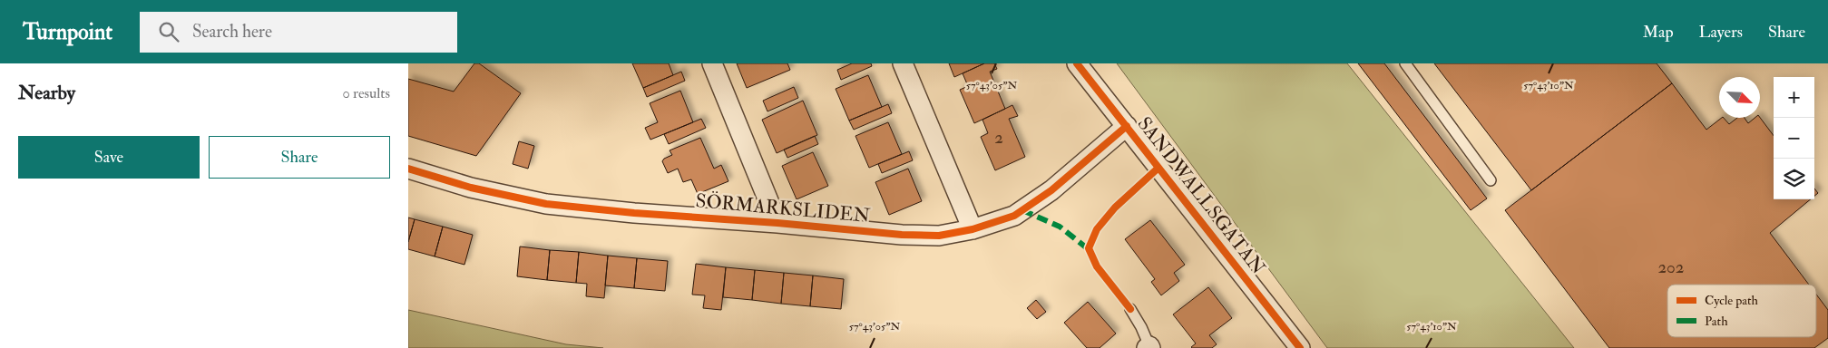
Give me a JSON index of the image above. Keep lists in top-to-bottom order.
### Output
{
  "streets": {
    "street": ["SANDWALLSGATAN", "SÖRMARKSLIDEN"]
  },
  "crossings": [
    ["SANDWALLSGATAN", "SÖRMARKSLIDEN"]
  ],
  "house_numbers": ["2", "202"],
  "legend": ["Cycle path", "Path"],
  "north": "bottom right",
  "page": {
    "header": "Turnpoint",
    "search": "Search here",
    "nav": ["Map", "Layers", "Share"],
    "heading": ["Nearby", "0 results"],
    "map_buttons": ["+", "−"],
    "buttons": ["Save", "Share"]
  },
  "coordinates": ["57°43'05\"N", "57°43'10\"N"]
}
